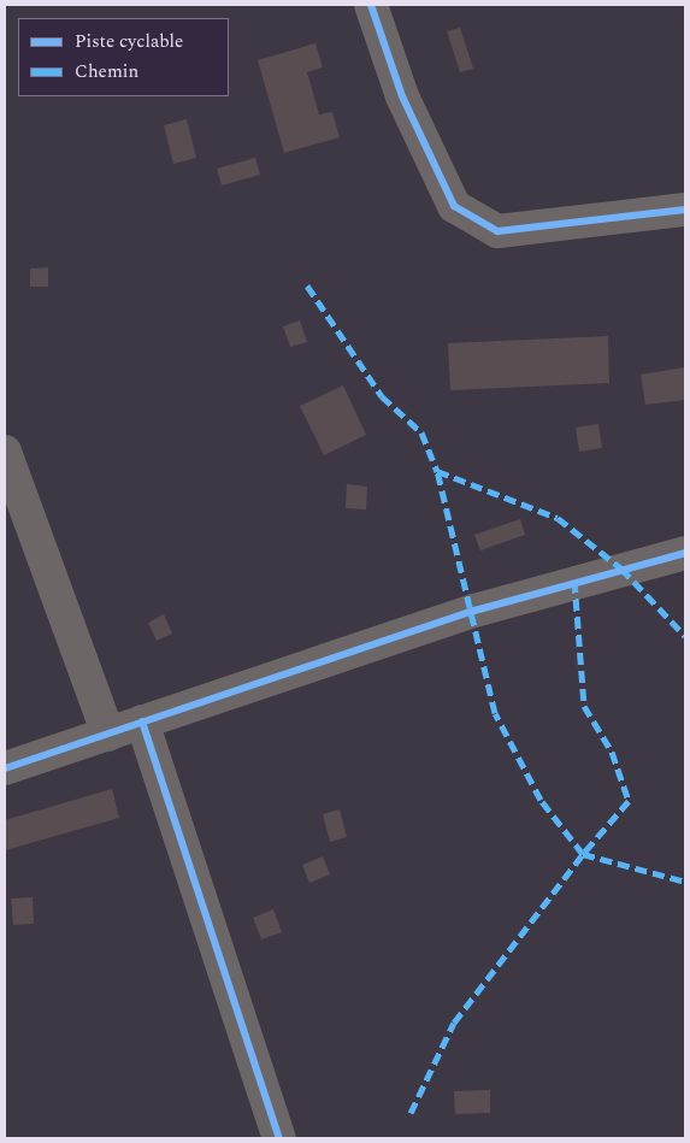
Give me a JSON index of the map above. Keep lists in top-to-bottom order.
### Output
{
  "legend": ["Piste cyclable", "Chemin"]
}
